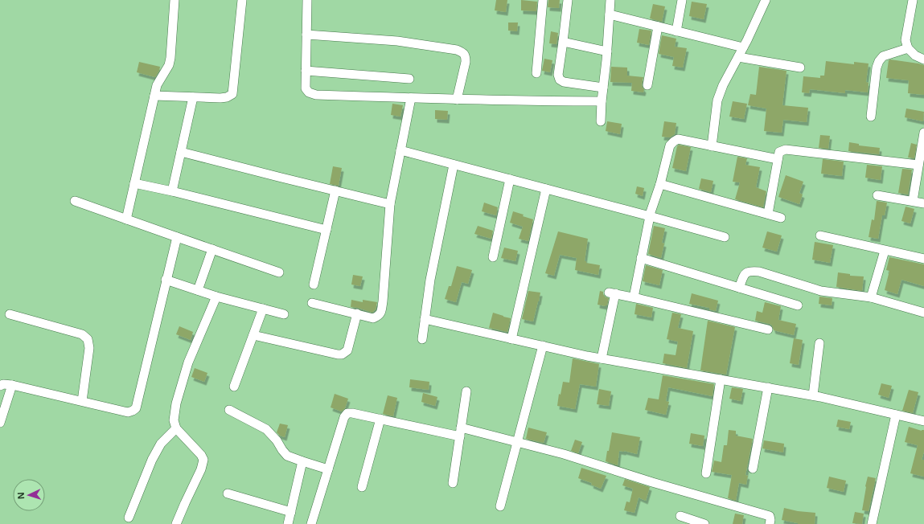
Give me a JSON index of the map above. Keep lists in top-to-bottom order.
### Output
{
  "north": "left"
}
